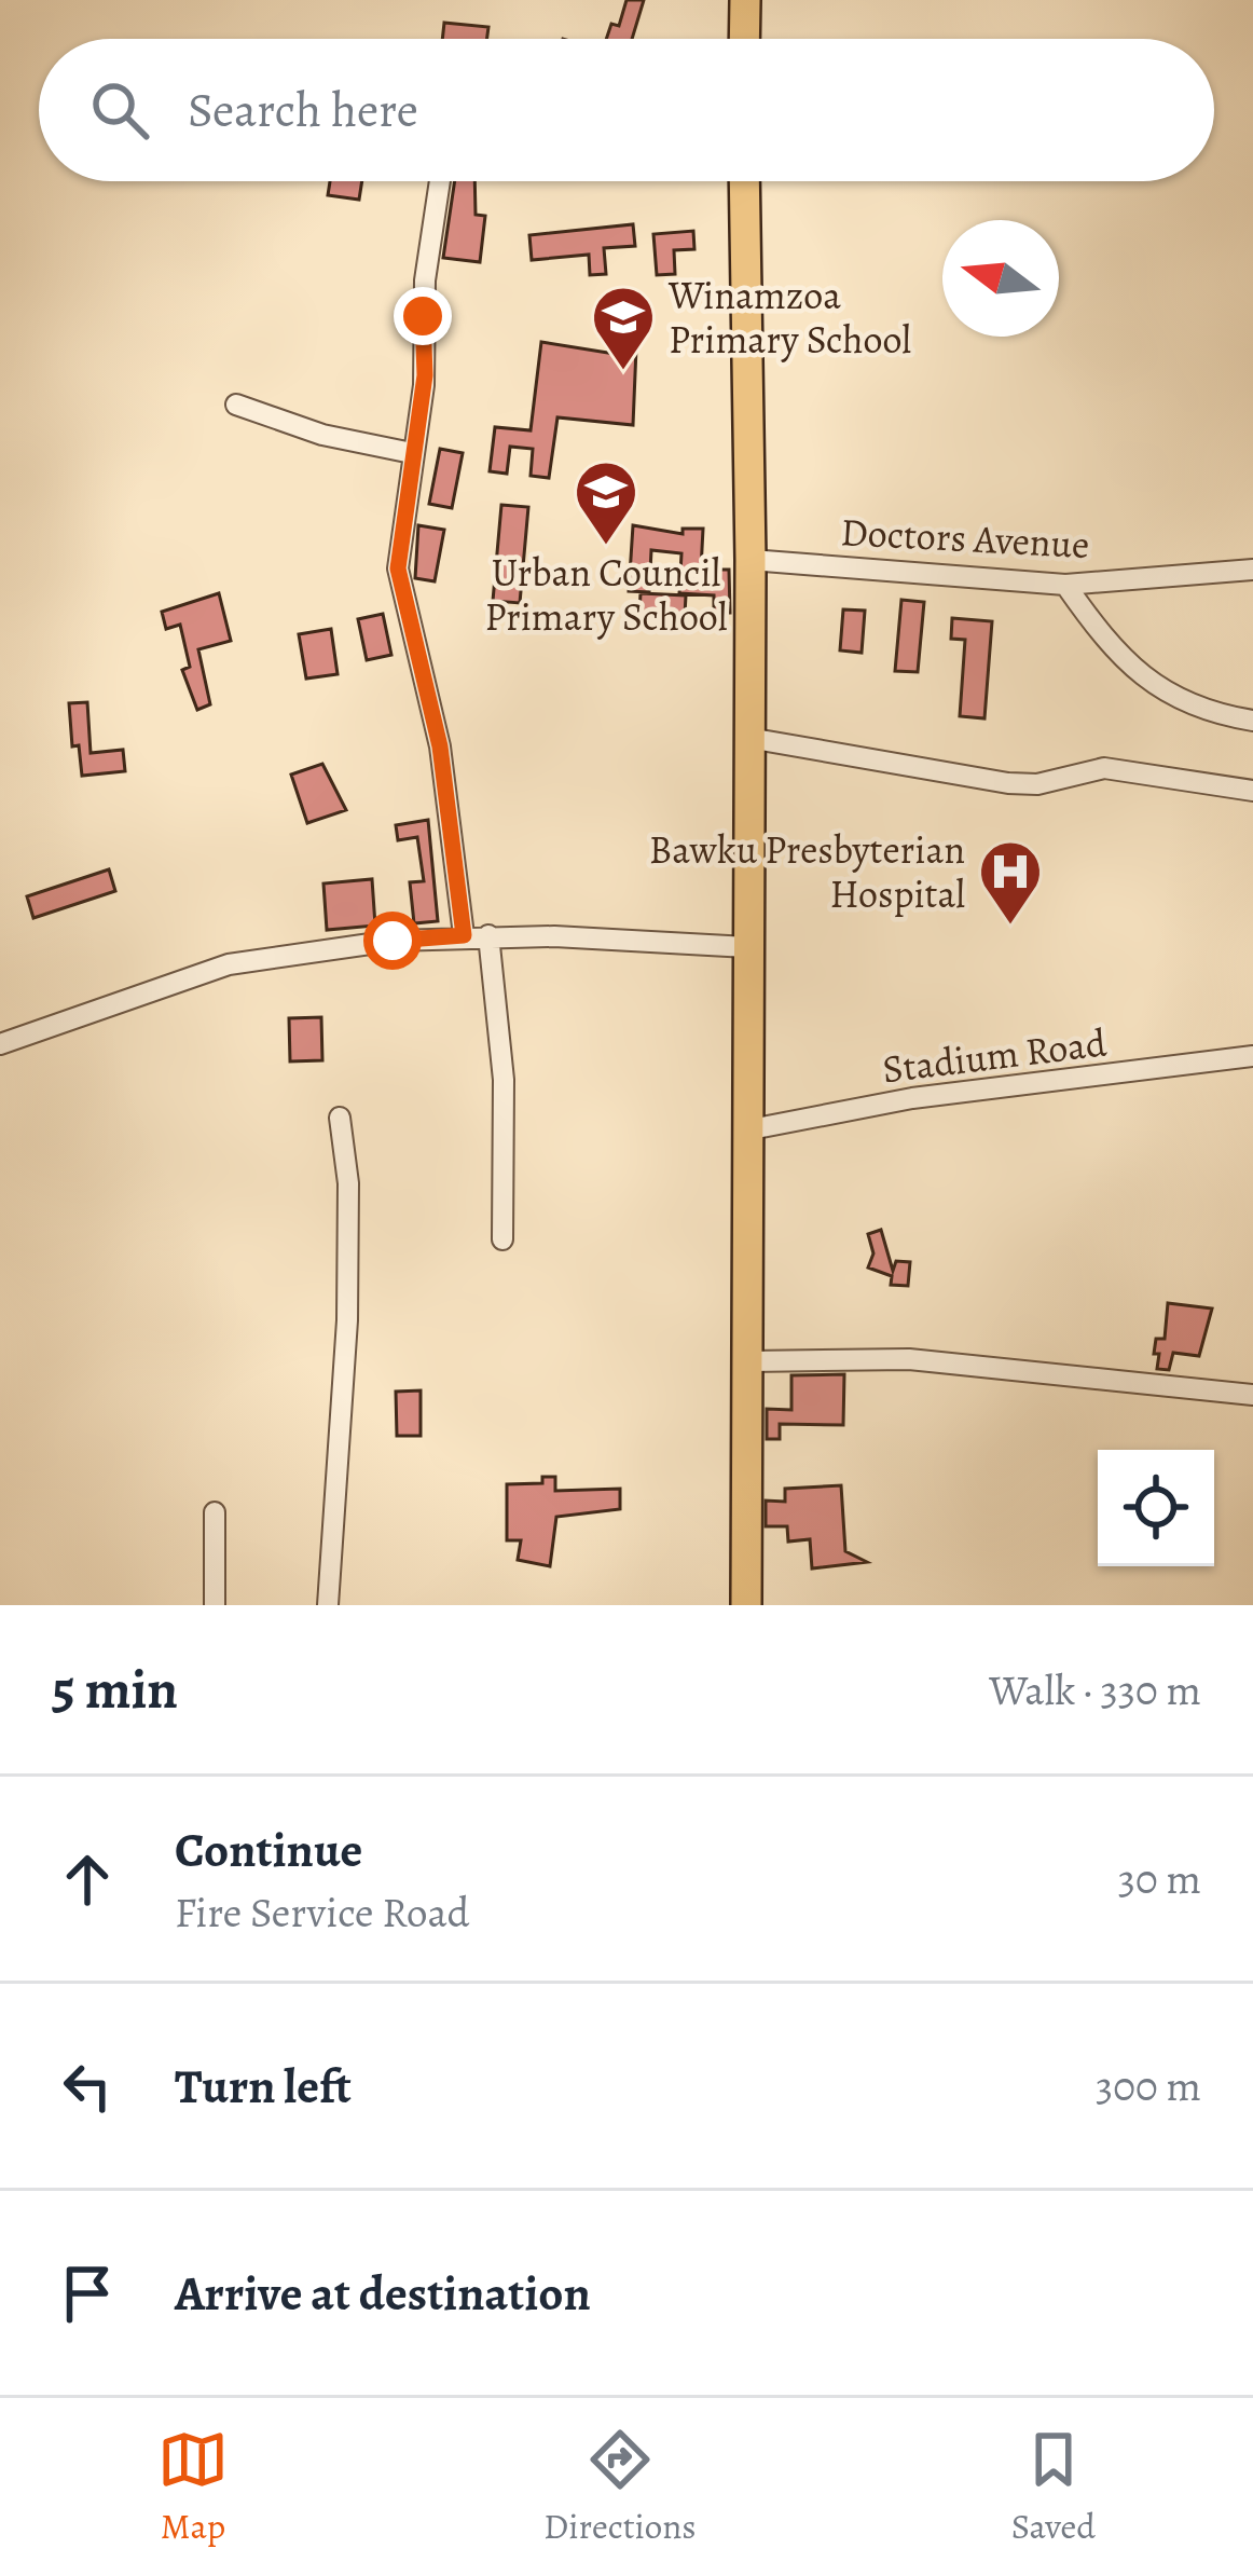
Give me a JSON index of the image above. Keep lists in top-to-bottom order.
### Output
{
  "streets": {
    "street": ["Doctors Avenue", "Stadium Road"]
  },
  "places": {
    "school or university": ["Winamzoa Primary School", "Urban Council Primary School"],
    "hospital": ["Bawku Presbyterian Hospital"]
  },
  "north": "left",
  "page": {
    "search": "Search here",
    "heading": ["5 min", "Walk · 330 m"],
    "list": [
      ["Continue", "Fire Service Road", "30 m"],
      ["Turn left", "300 m"],
      "Arrive at destination"
    ],
    "nav": ["Map", "Directions", "Saved"]
  }
}
